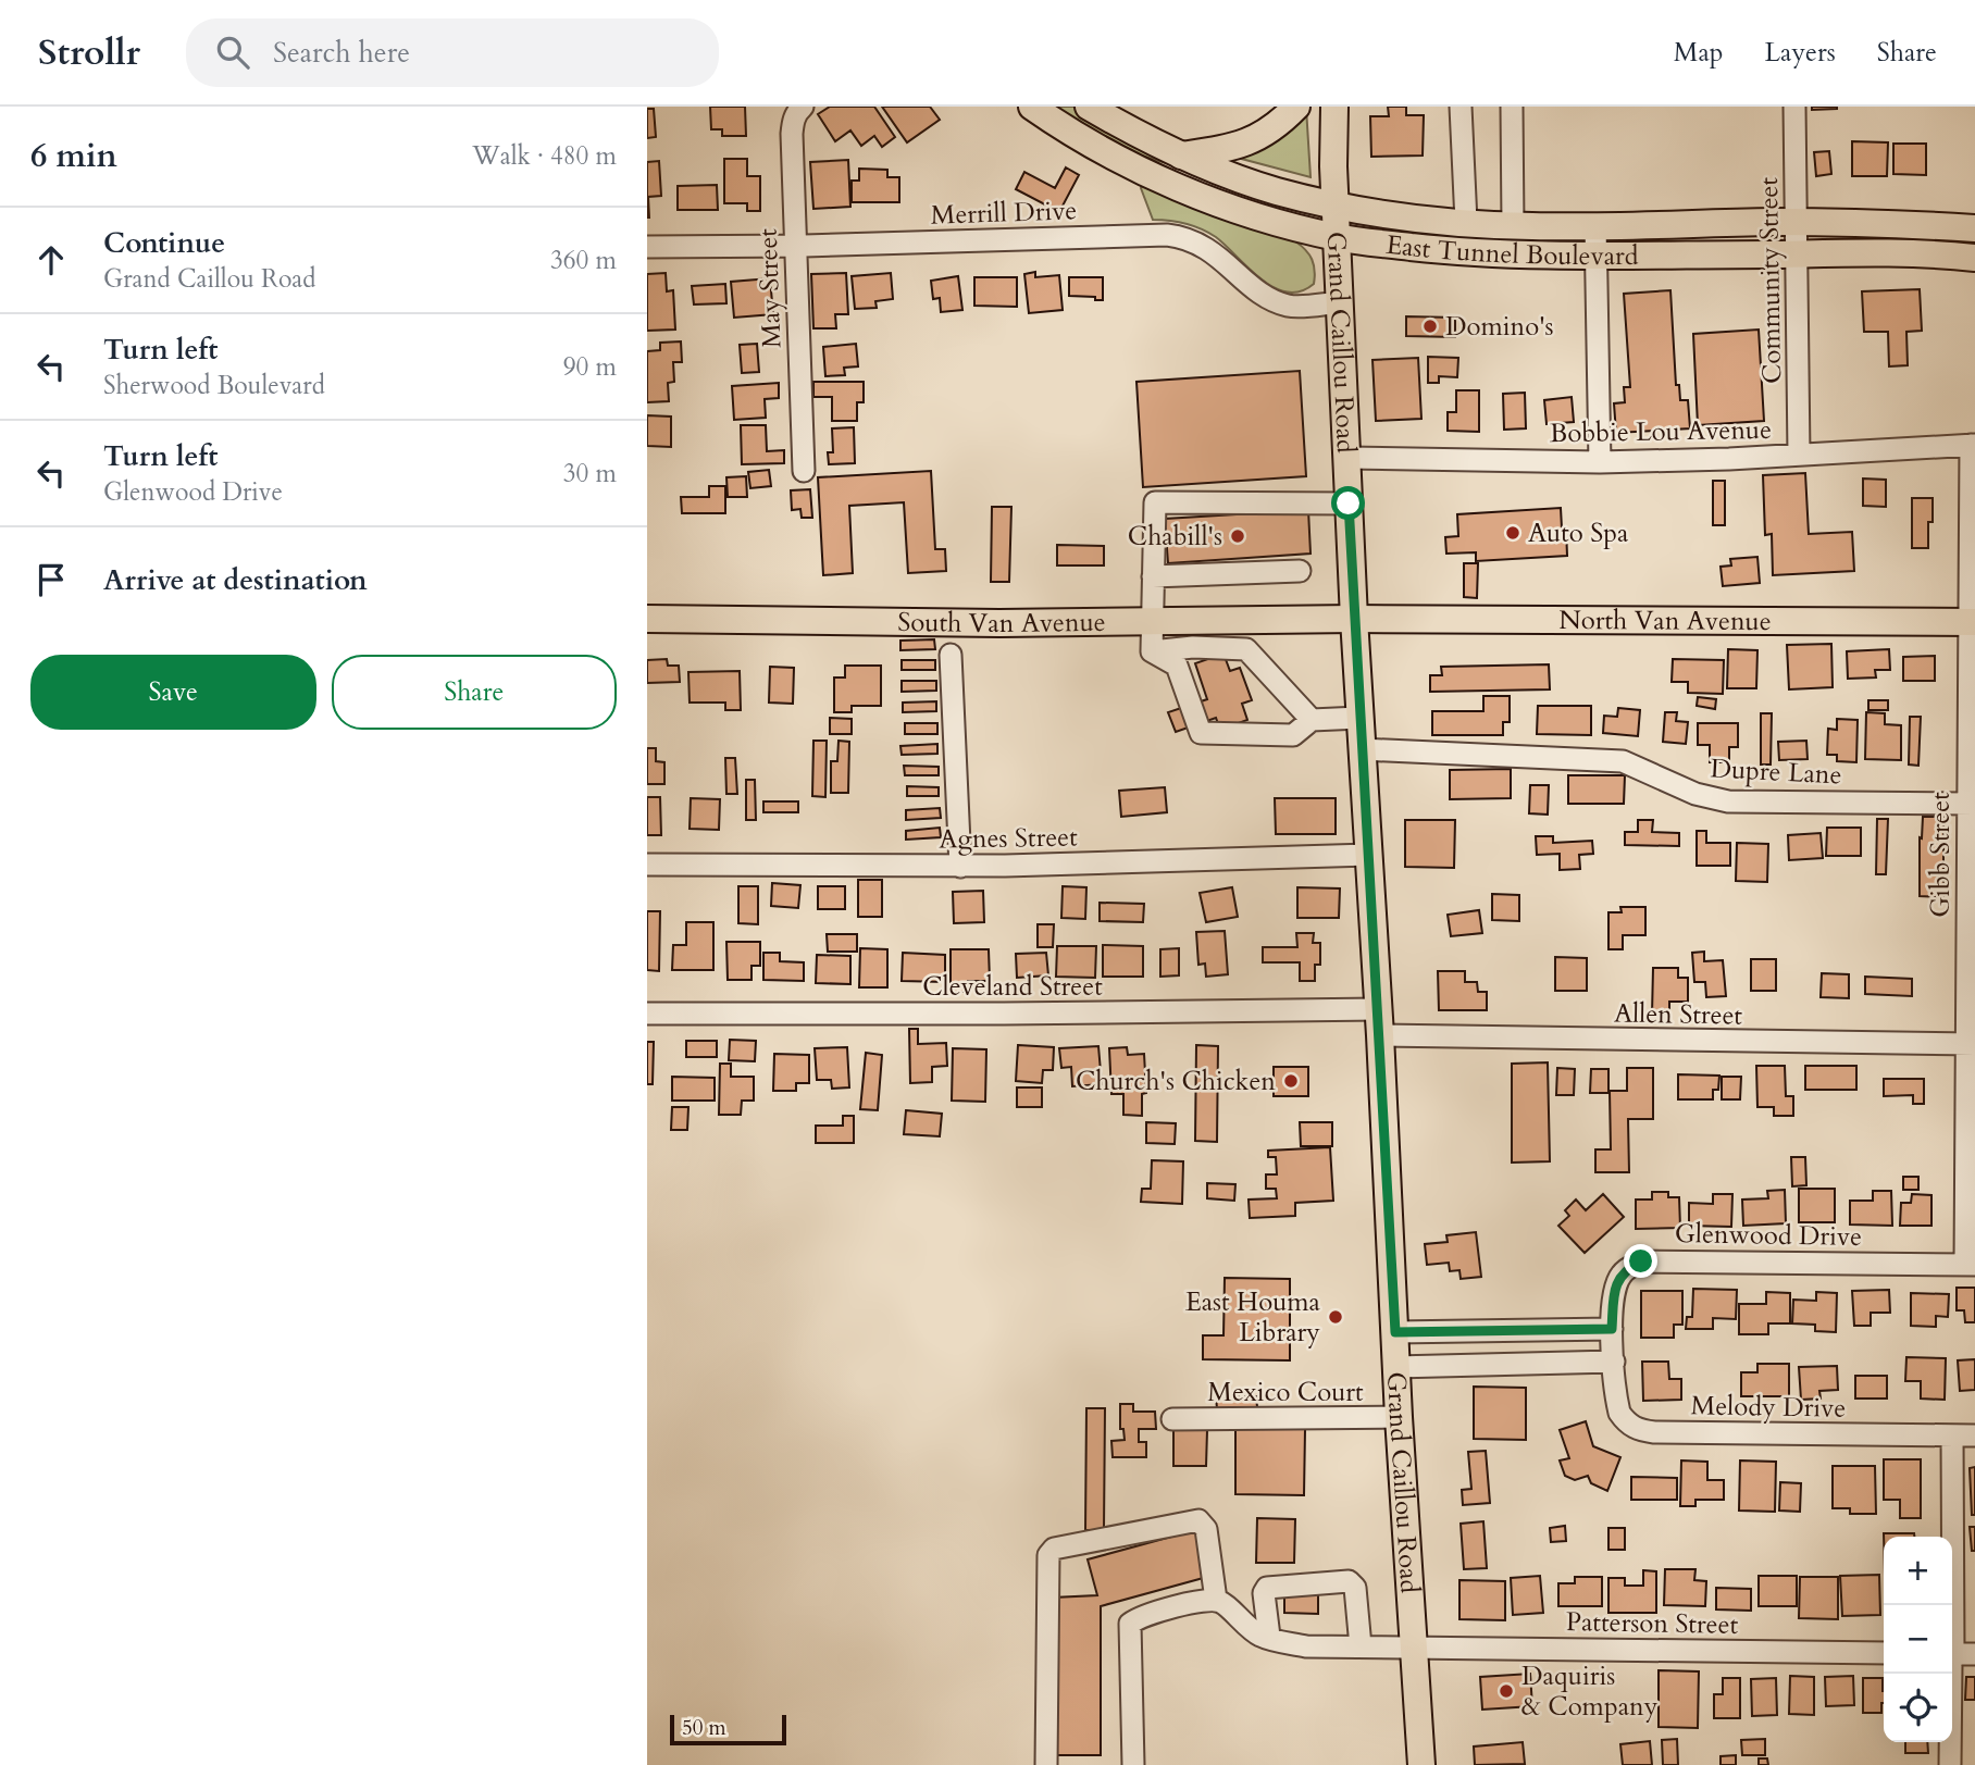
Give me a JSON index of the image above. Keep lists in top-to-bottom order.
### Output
{
  "streets": {
    "main road": [
      "East Tunnel Boulevard",
      "Grand Caillou Road",
      "South Van Avenue",
      "North Van Avenue"
    ],
    "street": [
      "Merrill Drive",
      "Community Street",
      "May Street",
      "Bobbie Lou Avenue",
      "Dupre Lane",
      "Agnes Street",
      "Gibb Street",
      "Cleveland Street",
      "Allen Street",
      "Glenwood Drive",
      "Mexico Court",
      "Melody Drive",
      "Patterson Street"
    ]
  },
  "crossings": [
    ["Merrill Drive", "May Street"],
    ["Merrill Drive", "Grand Caillou Road"],
    ["East Tunnel Boulevard", "Community Street"],
    ["East Tunnel Boulevard", "Grand Caillou Road"],
    ["Community Street", "Bobbie Lou Avenue"],
    ["Grand Caillou Road", "Bobbie Lou Avenue"],
    ["Grand Caillou Road", "South Van Avenue"],
    ["Grand Caillou Road", "North Van Avenue"],
    ["Grand Caillou Road", "Dupre Lane"],
    ["Grand Caillou Road", "Agnes Street"],
    ["Grand Caillou Road", "Cleveland Street"],
    ["Grand Caillou Road", "Allen Street"],
    ["Grand Caillou Road", "Mexico Court"],
    ["Grand Caillou Road", "Patterson Street"],
    ["Bobbie Lou Avenue", "Gibb Street"],
    ["South Van Avenue", "North Van Avenue"],
    ["North Van Avenue", "Gibb Street"],
    ["Dupre Lane", "Gibb Street"],
    ["Gibb Street", "Allen Street"],
    ["Gibb Street", "Glenwood Drive"],
    ["Cleveland Street", "Allen Street"],
    ["Glenwood Drive", "Melody Drive"]
  ],
  "places": [
    "Domino's",
    "Auto Spa",
    "Chabill's",
    "Church's Chicken",
    "East Houma Library",
    "Daquiris & Company"
  ],
  "scale_bar": "50 m",
  "page": {
    "header": "Strollr",
    "search": "Search here",
    "nav": ["Map", "Layers", "Share"],
    "heading": ["6 min", "Walk · 480 m"],
    "list": [
      ["Continue", "Grand Caillou Road", "360 m"],
      ["Turn left", "Sherwood Boulevard", "90 m"],
      ["Turn left", "Glenwood Drive", "30 m"],
      "Arrive at destination"
    ],
    "buttons": ["Save", "Share"],
    "map_buttons": ["+", "−"],
    "scale": "50 m"
  }
}
